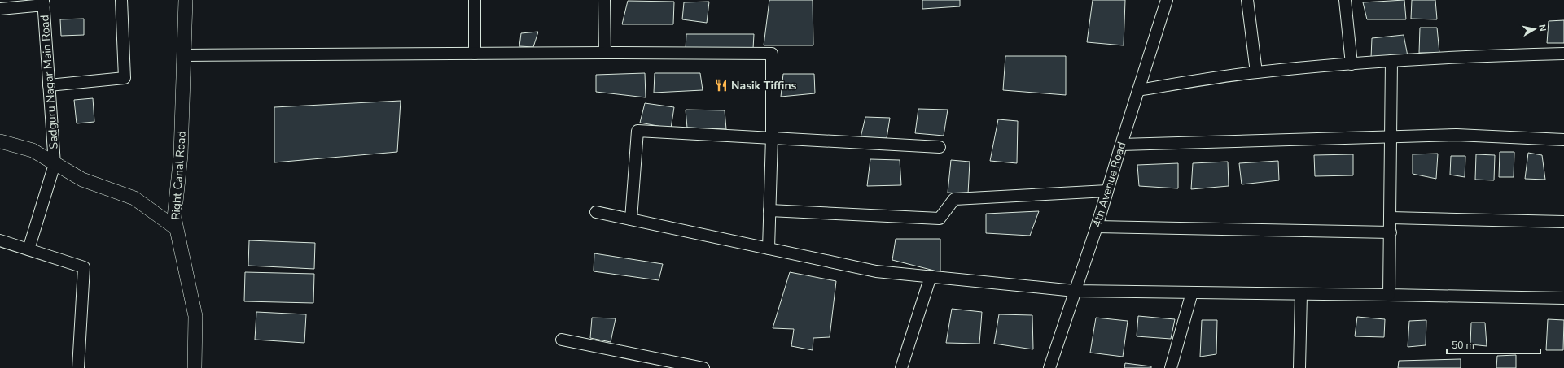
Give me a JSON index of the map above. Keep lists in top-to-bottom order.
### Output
{
  "streets": {
    "street": ["Sadguru Nagar Main Road", "Right Canal Road", "4th Avenue Road"]
  },
  "places": {
    "restaurant": ["Nasik Tiffins"]
  },
  "scale_bar": "50 m",
  "north": "right"
}
